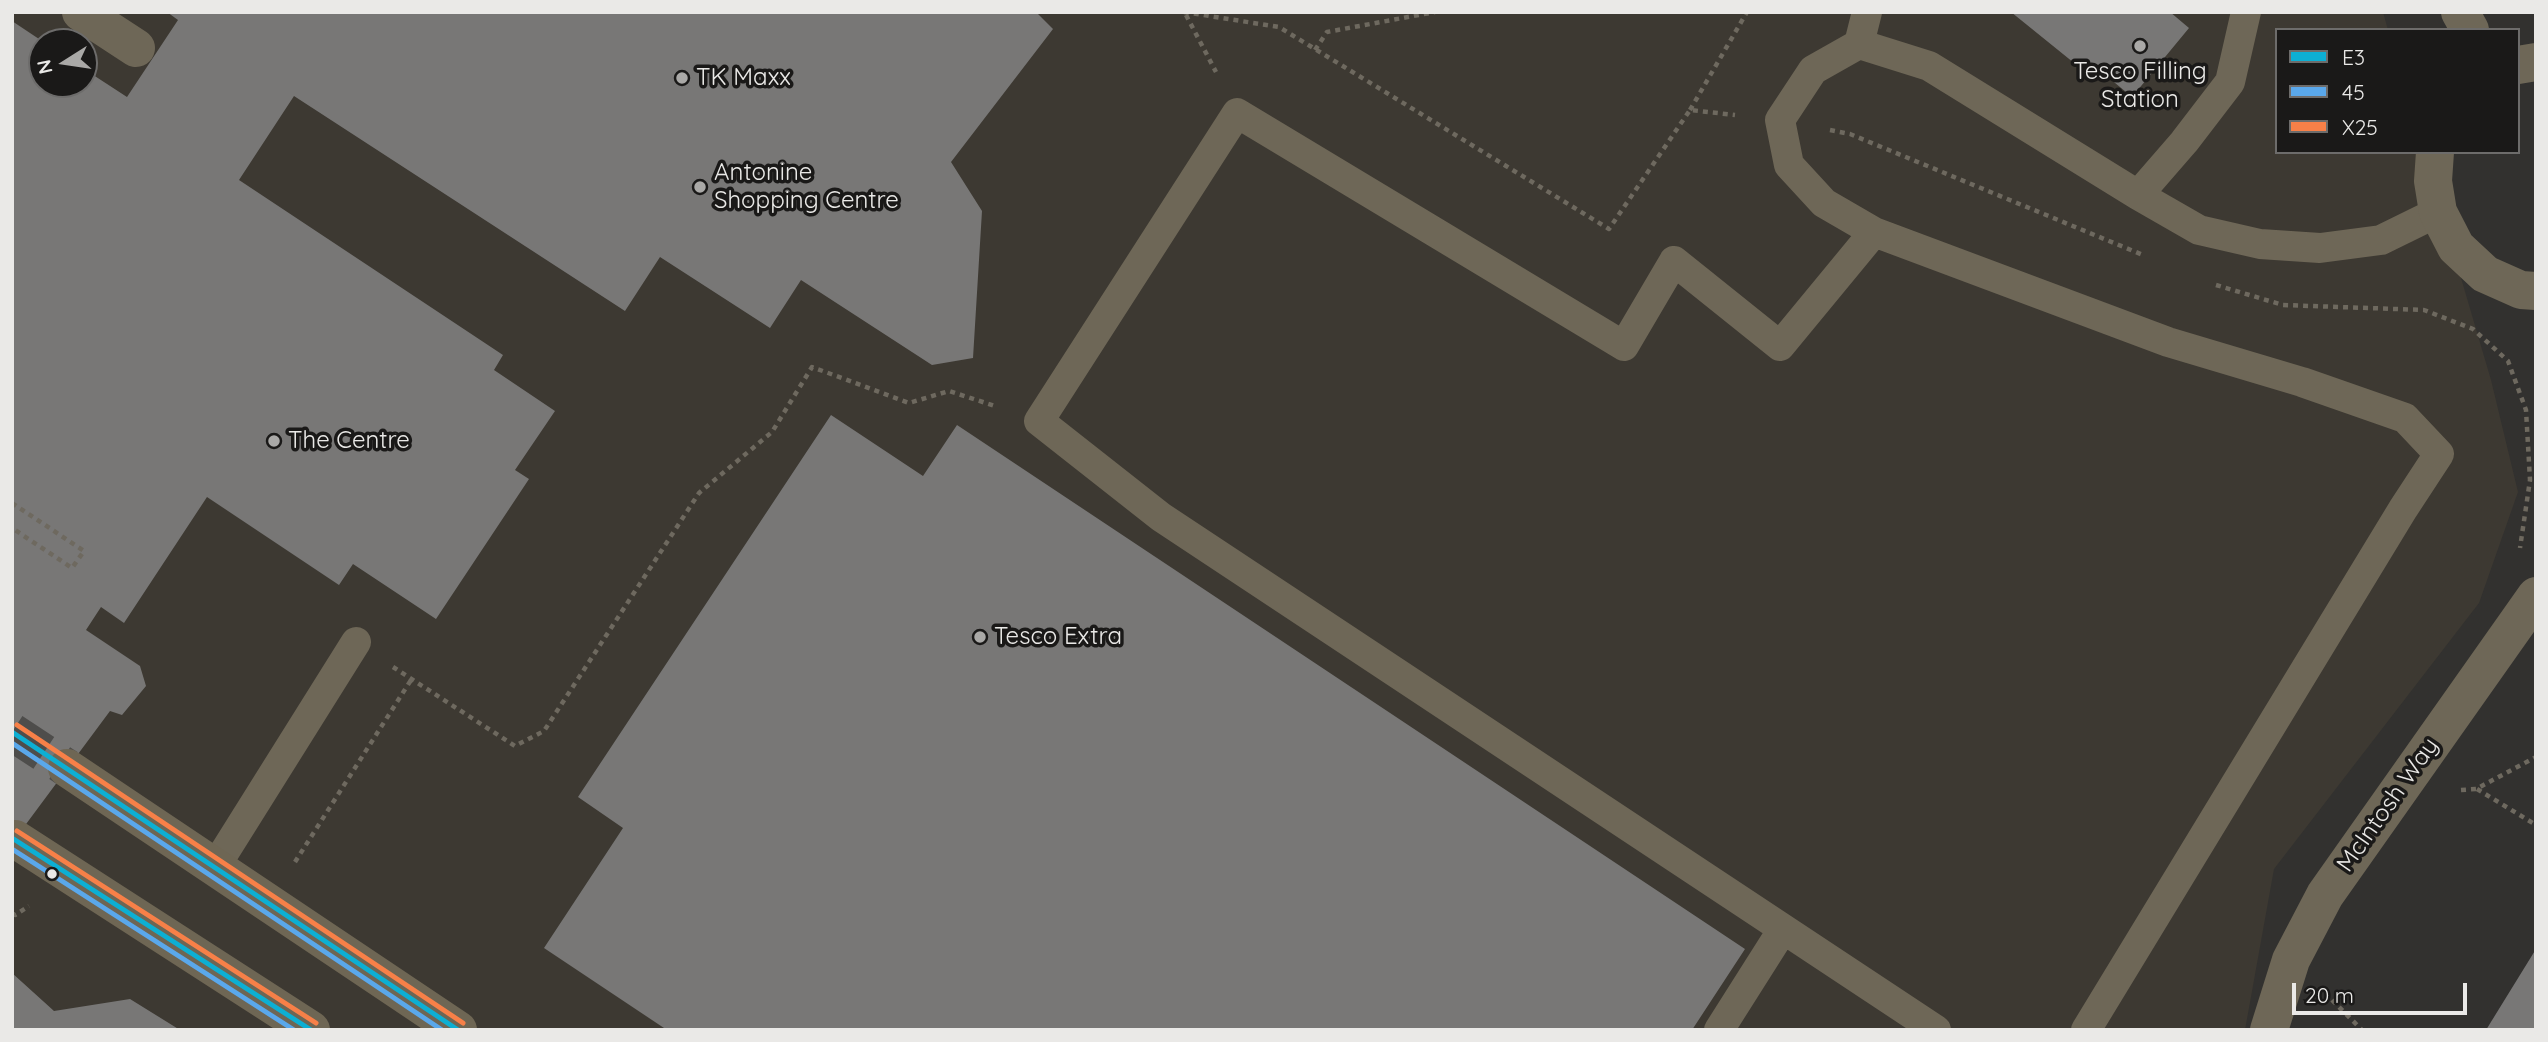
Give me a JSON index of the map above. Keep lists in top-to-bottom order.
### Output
{
  "streets": {
    "street": ["McIntosh Way"]
  },
  "places": [
    "Tesco Filling Station",
    "TK Maxx",
    "Antonine Shopping Centre",
    "The Centre",
    "Tesco Extra"
  ],
  "lines": ["transit line X25", "transit line E3", "transit line 45"],
  "legend": ["E3", "45", "X25"],
  "scale_bar": "20 m",
  "north": "left"
}
